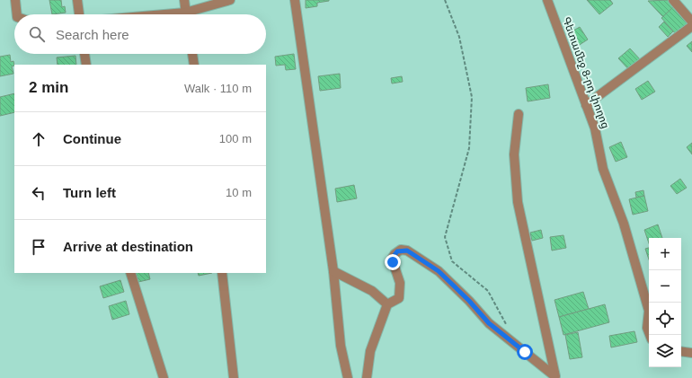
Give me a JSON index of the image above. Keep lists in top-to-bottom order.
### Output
{
  "streets": {
    "street": ["Գետամեջ 8-րդ փողոց"]
  },
  "page": {
    "search": "Search here",
    "heading": ["2 min", "Walk · 110 m"],
    "list": [
      ["Continue", "100 m"],
      ["Turn left", "10 m"],
      "Arrive at destination"
    ],
    "map_buttons": ["+", "−"]
  }
}
